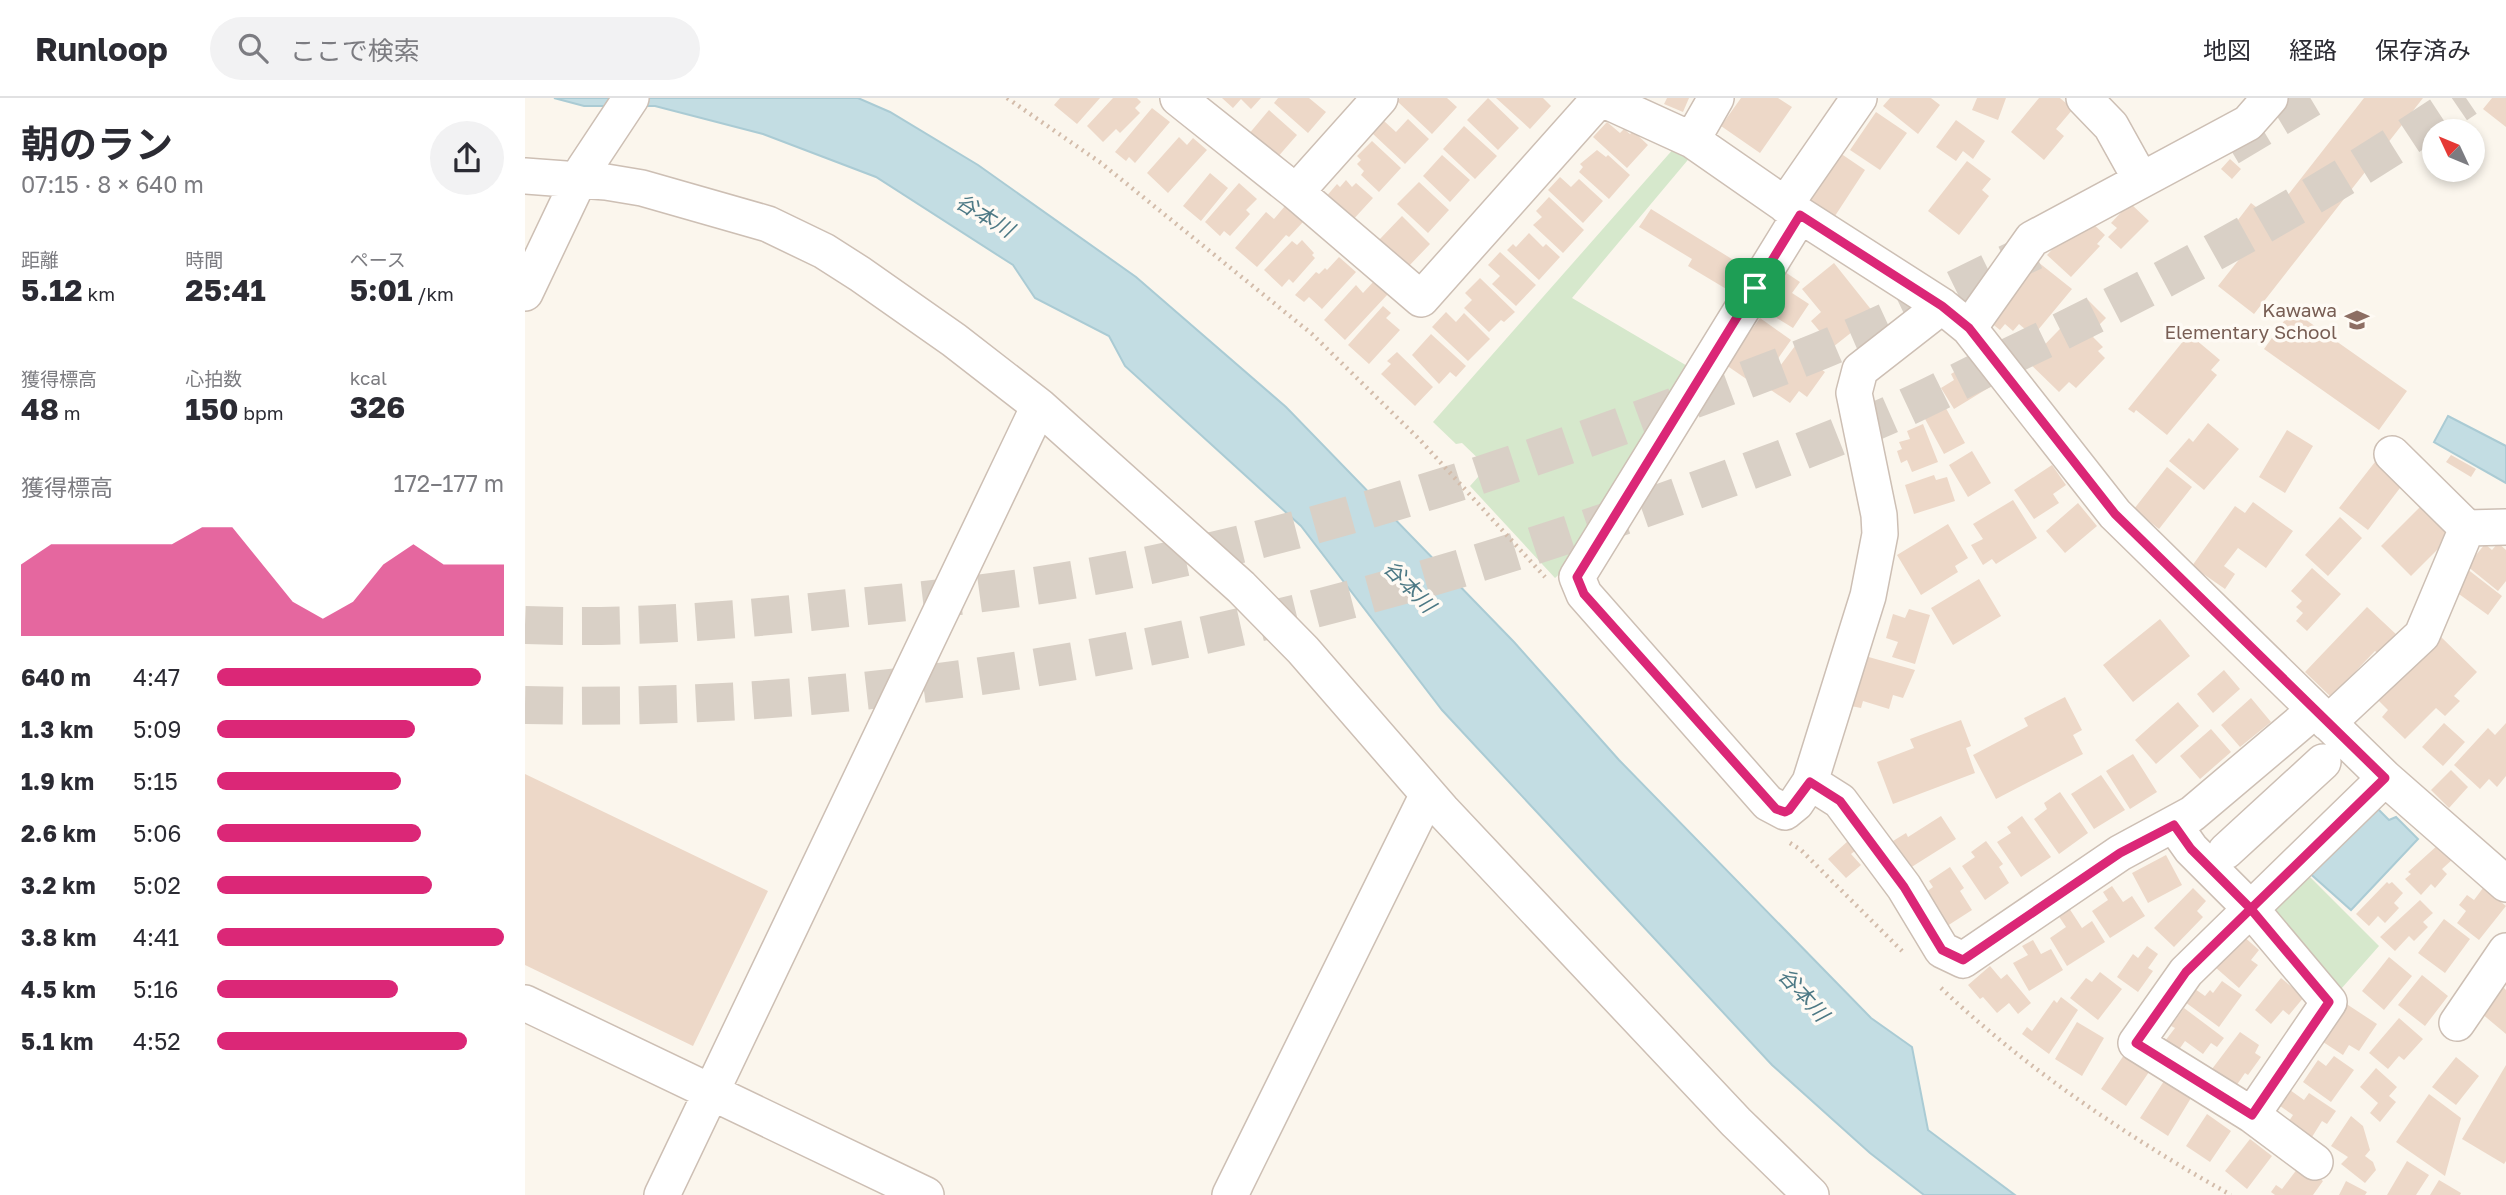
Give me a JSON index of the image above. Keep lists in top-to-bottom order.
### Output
{
  "water": ["谷本川"],
  "places": {
    "school or university": ["Kawawa Elementary School"]
  },
  "north": "top left",
  "page": {
    "header": "Runloop",
    "search": "ここで検索",
    "nav": ["地図", "経路", "保存済み"],
    "heading": ["朝のラン", "07:15 · 8 × 640 m"],
    "stats": [
      ["距離", "5.12 km"],
      ["時間", "25:41"],
      ["ペース", "5:01 /km"],
      ["獲得標高", "48 m"],
      ["心拍数", "150 bpm"],
      ["kcal", "326"]
    ],
    "chart": ["獲得標高", "172–177 m"],
    "list": [
      {
        "name": "640 m",
        "note": "4:47"
      },
      {
        "name": "1.3 km",
        "note": "5:09"
      },
      {
        "name": "1.9 km",
        "note": "5:15"
      },
      {
        "name": "2.6 km",
        "note": "5:06"
      },
      {
        "name": "3.2 km",
        "note": "5:02"
      },
      {
        "name": "3.8 km",
        "note": "4:41"
      },
      {
        "name": "4.5 km",
        "note": "5:16"
      },
      {
        "name": "5.1 km",
        "note": "4:52"
      }
    ]
  }
}
